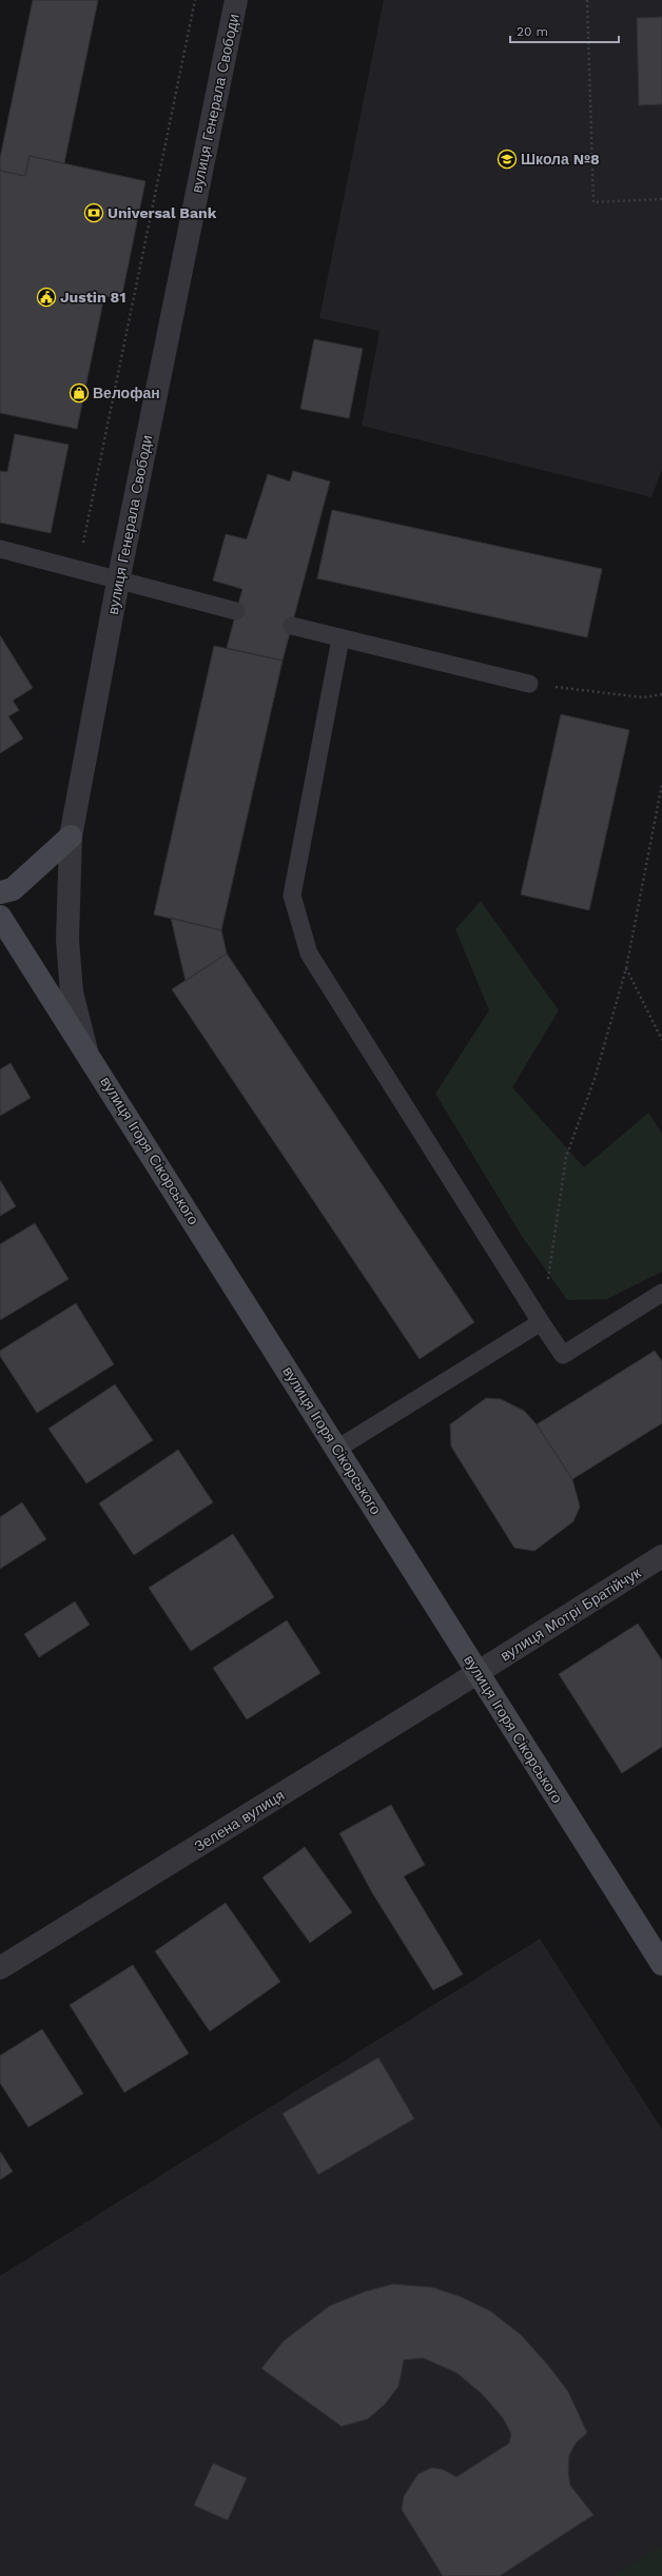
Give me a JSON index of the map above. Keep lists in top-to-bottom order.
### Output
{
  "streets": {
    "street": [
      "вулиця Генерала Свободи",
      "вулиця Ігоря Сікорського",
      "вулиця Мотрі Братійчук",
      "Зелена вулиця"
    ]
  },
  "crossings": [
    ["вулиця Генерала Свободи", "вулиця Ігоря Сікорського"],
    ["вулиця Ігоря Сікорського", "вулиця Мотрі Братійчук"],
    ["вулиця Ігоря Сікорського", "Зелена вулиця"],
    ["вулиця Мотрі Братійчук", "Зелена вулиця"]
  ],
  "places": {
    "school or university": ["Школа №8"],
    "bank": ["Universal Bank"],
    "public building": ["Justin 81"],
    "shop": ["Велофан"]
  },
  "scale_bar": "20 m"
}
